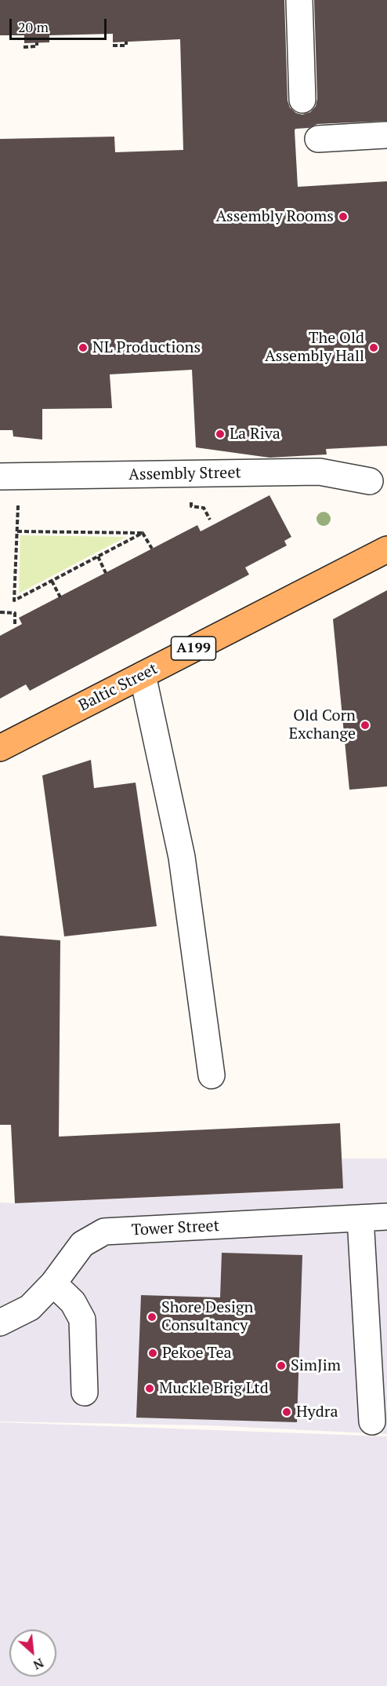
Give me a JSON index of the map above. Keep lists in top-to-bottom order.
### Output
{
  "streets": {
    "main road": ["A199", "Baltic Street"],
    "street": ["Assembly Street", "Tower Street"]
  },
  "places": [
    "Assembly Rooms",
    "NL Productions",
    "The Old Assembly Hall",
    "La Riva",
    "Old Corn Exchange",
    "Shore Design Consultancy",
    "Pekoe Tea",
    "SimJim",
    "Muckle Brig Ltd",
    "Hydra"
  ],
  "scale_bar": "20 m",
  "north": "bottom right"
}
